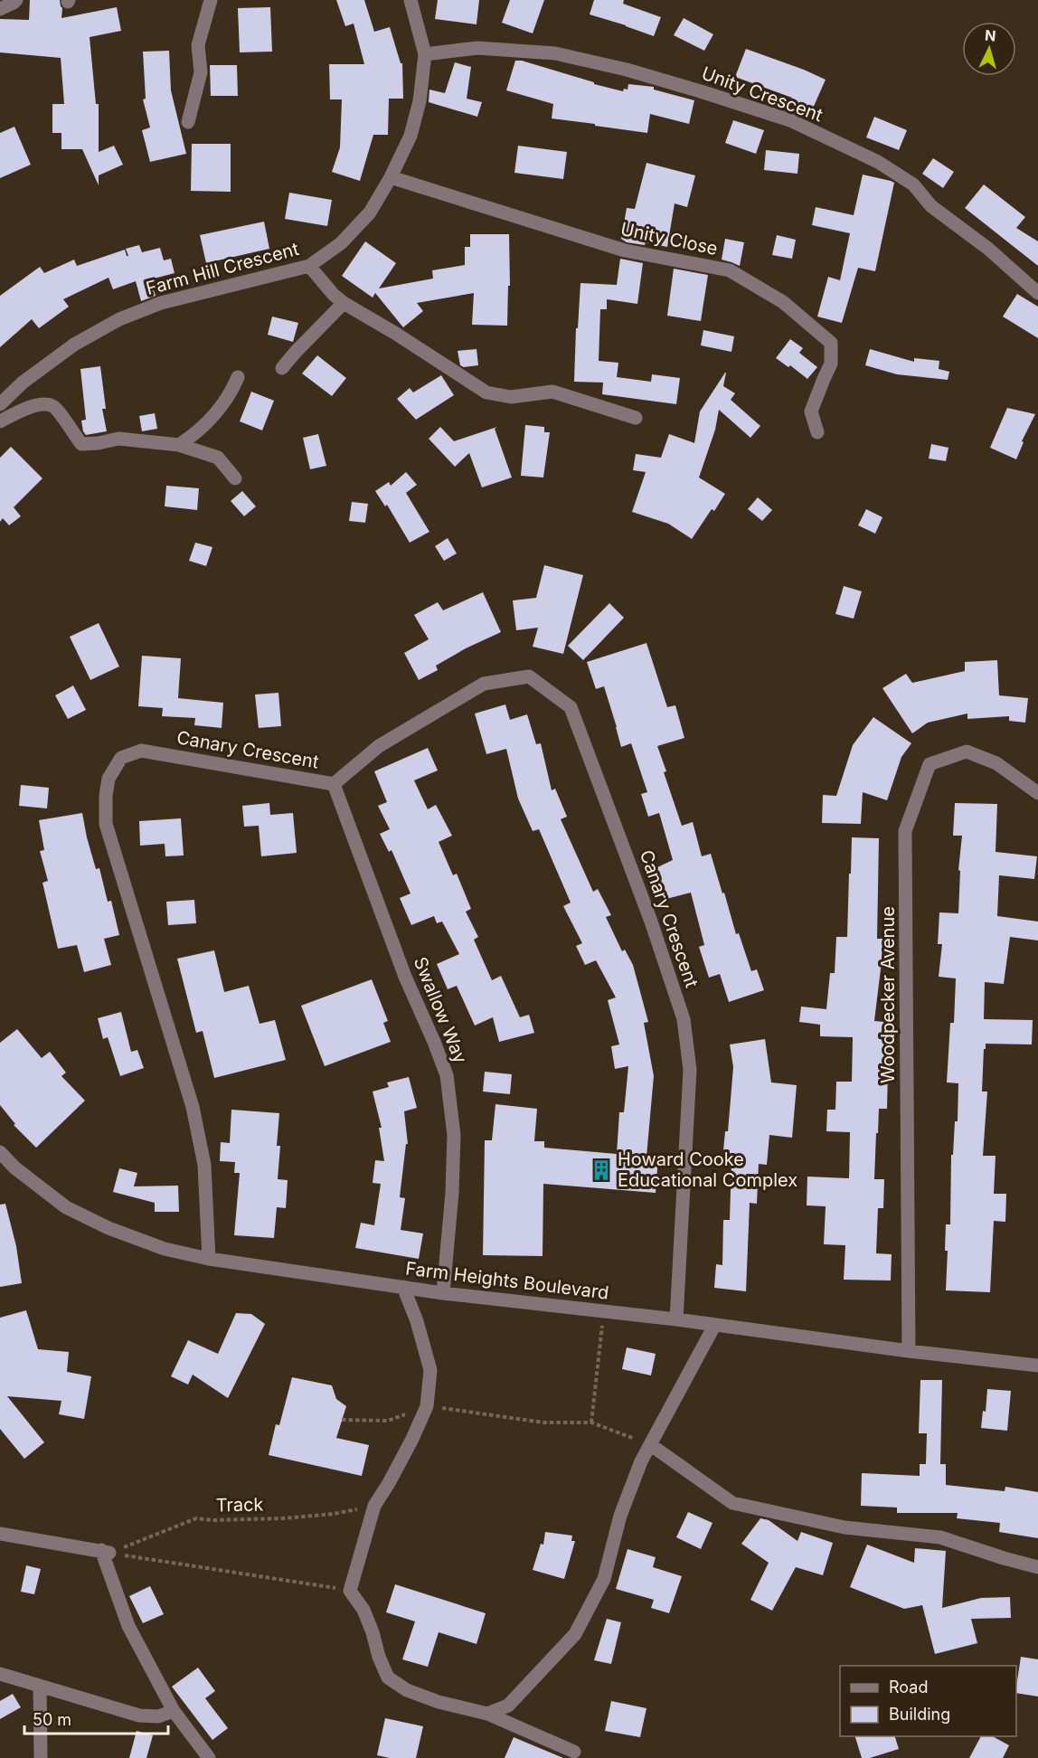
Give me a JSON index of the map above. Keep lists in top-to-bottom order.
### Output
{
  "streets": {
    "street": [
      "Unity Crescent",
      "Unity Close",
      "Farm Hill Crescent",
      "Canary Crescent",
      "Woodpecker Avenue",
      "Swallow Way",
      "Farm Heights Boulevard"
    ],
    "path": ["Track"]
  },
  "crossings": [
    ["Unity Crescent", "Farm Hill Crescent"],
    ["Unity Close", "Farm Hill Crescent"],
    ["Canary Crescent", "Swallow Way"],
    ["Canary Crescent", "Farm Heights Boulevard"],
    ["Woodpecker Avenue", "Farm Heights Boulevard"],
    ["Swallow Way", "Farm Heights Boulevard"]
  ],
  "places": {
    "building": ["Howard Cooke Educational Complex"]
  },
  "legend": ["Road", "Building"],
  "scale_bar": "50 m",
  "north": "top"
}
